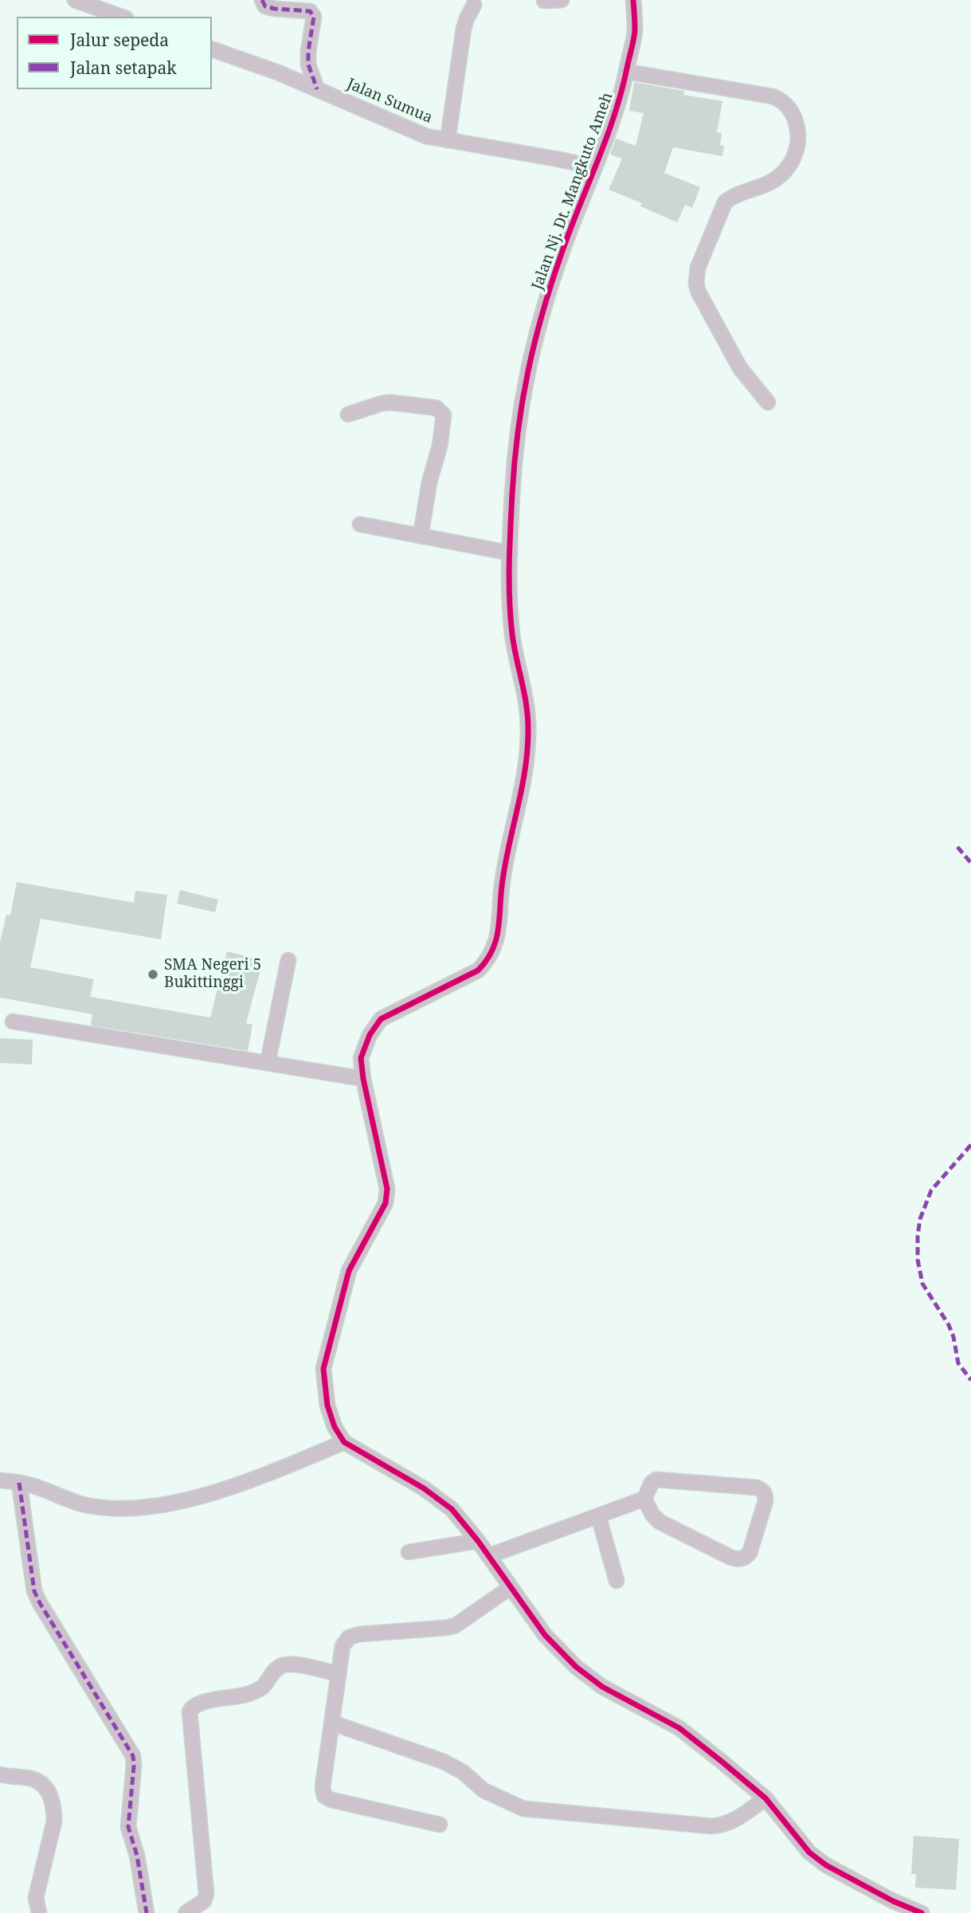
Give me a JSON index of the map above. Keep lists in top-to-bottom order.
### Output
{
  "streets": {
    "street": ["Jalan Sumua", "Jalan Nj. Dt. Mangkuto Ameh"]
  },
  "crossings": [
    ["Jalan Sumua", "Jalan Nj. Dt. Mangkuto Ameh"]
  ],
  "places": ["SMA Negeri 5 Bukittinggi"],
  "legend": ["Jalur sepeda", "Jalan setapak"]
}
